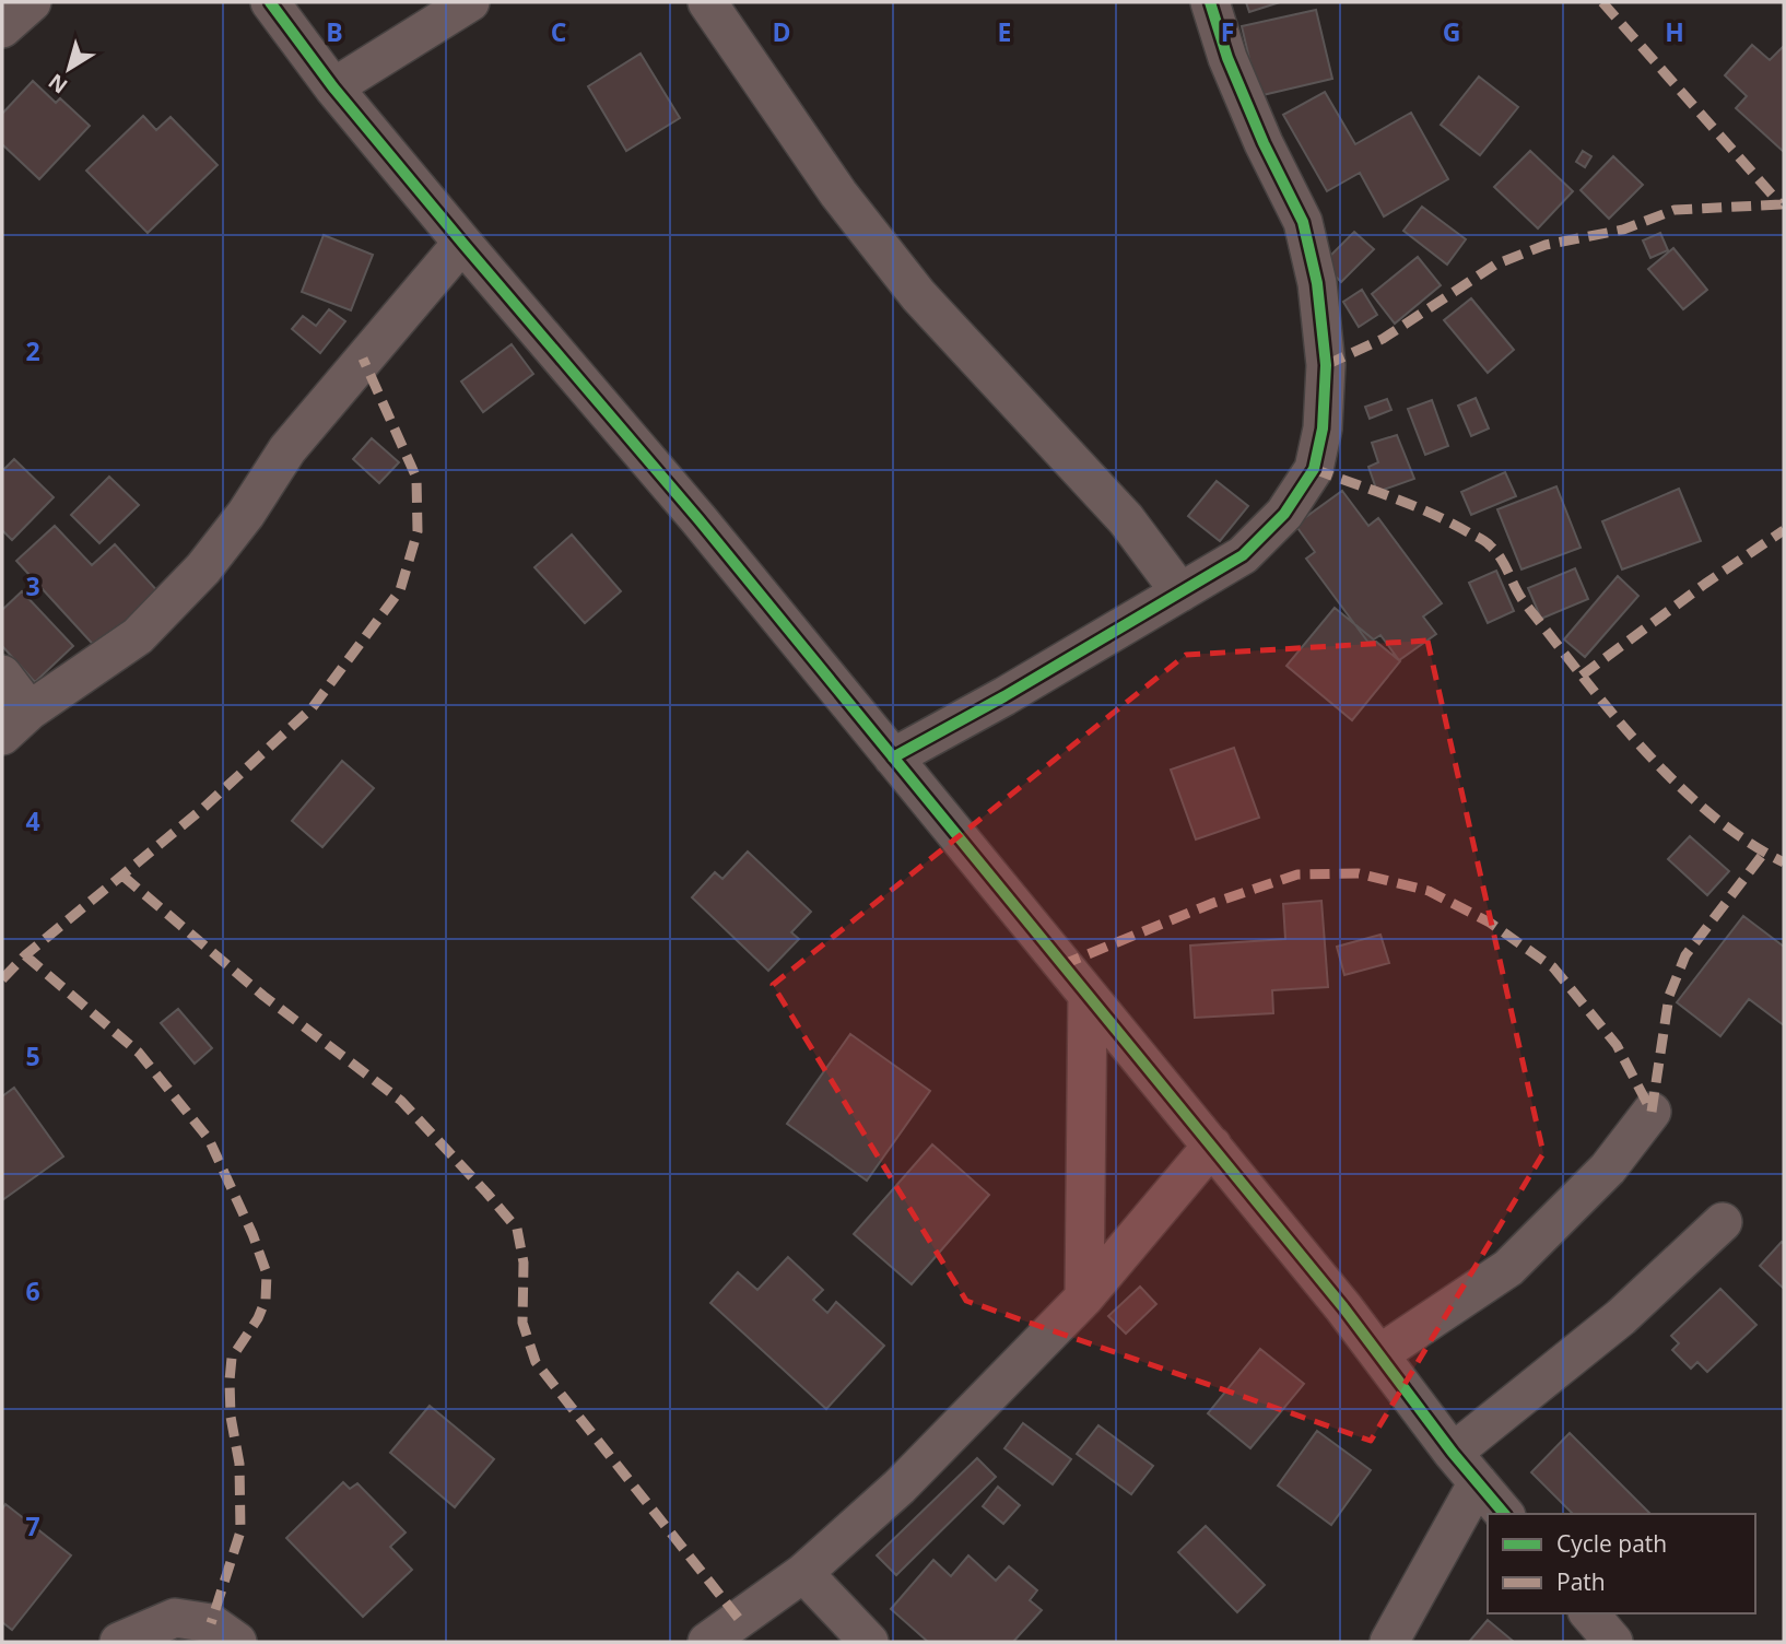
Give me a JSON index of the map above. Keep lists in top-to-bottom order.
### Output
{
  "legend": ["Cycle path", "Path"],
  "north": "bottom left",
  "grid": {
    "columns": [
      "B",
      "C",
      "D",
      "E",
      "F",
      "G",
      "H"
    ],
    "rows": [
      "2",
      "3",
      "4",
      "5",
      "6",
      "7"
    ]
  }
}
